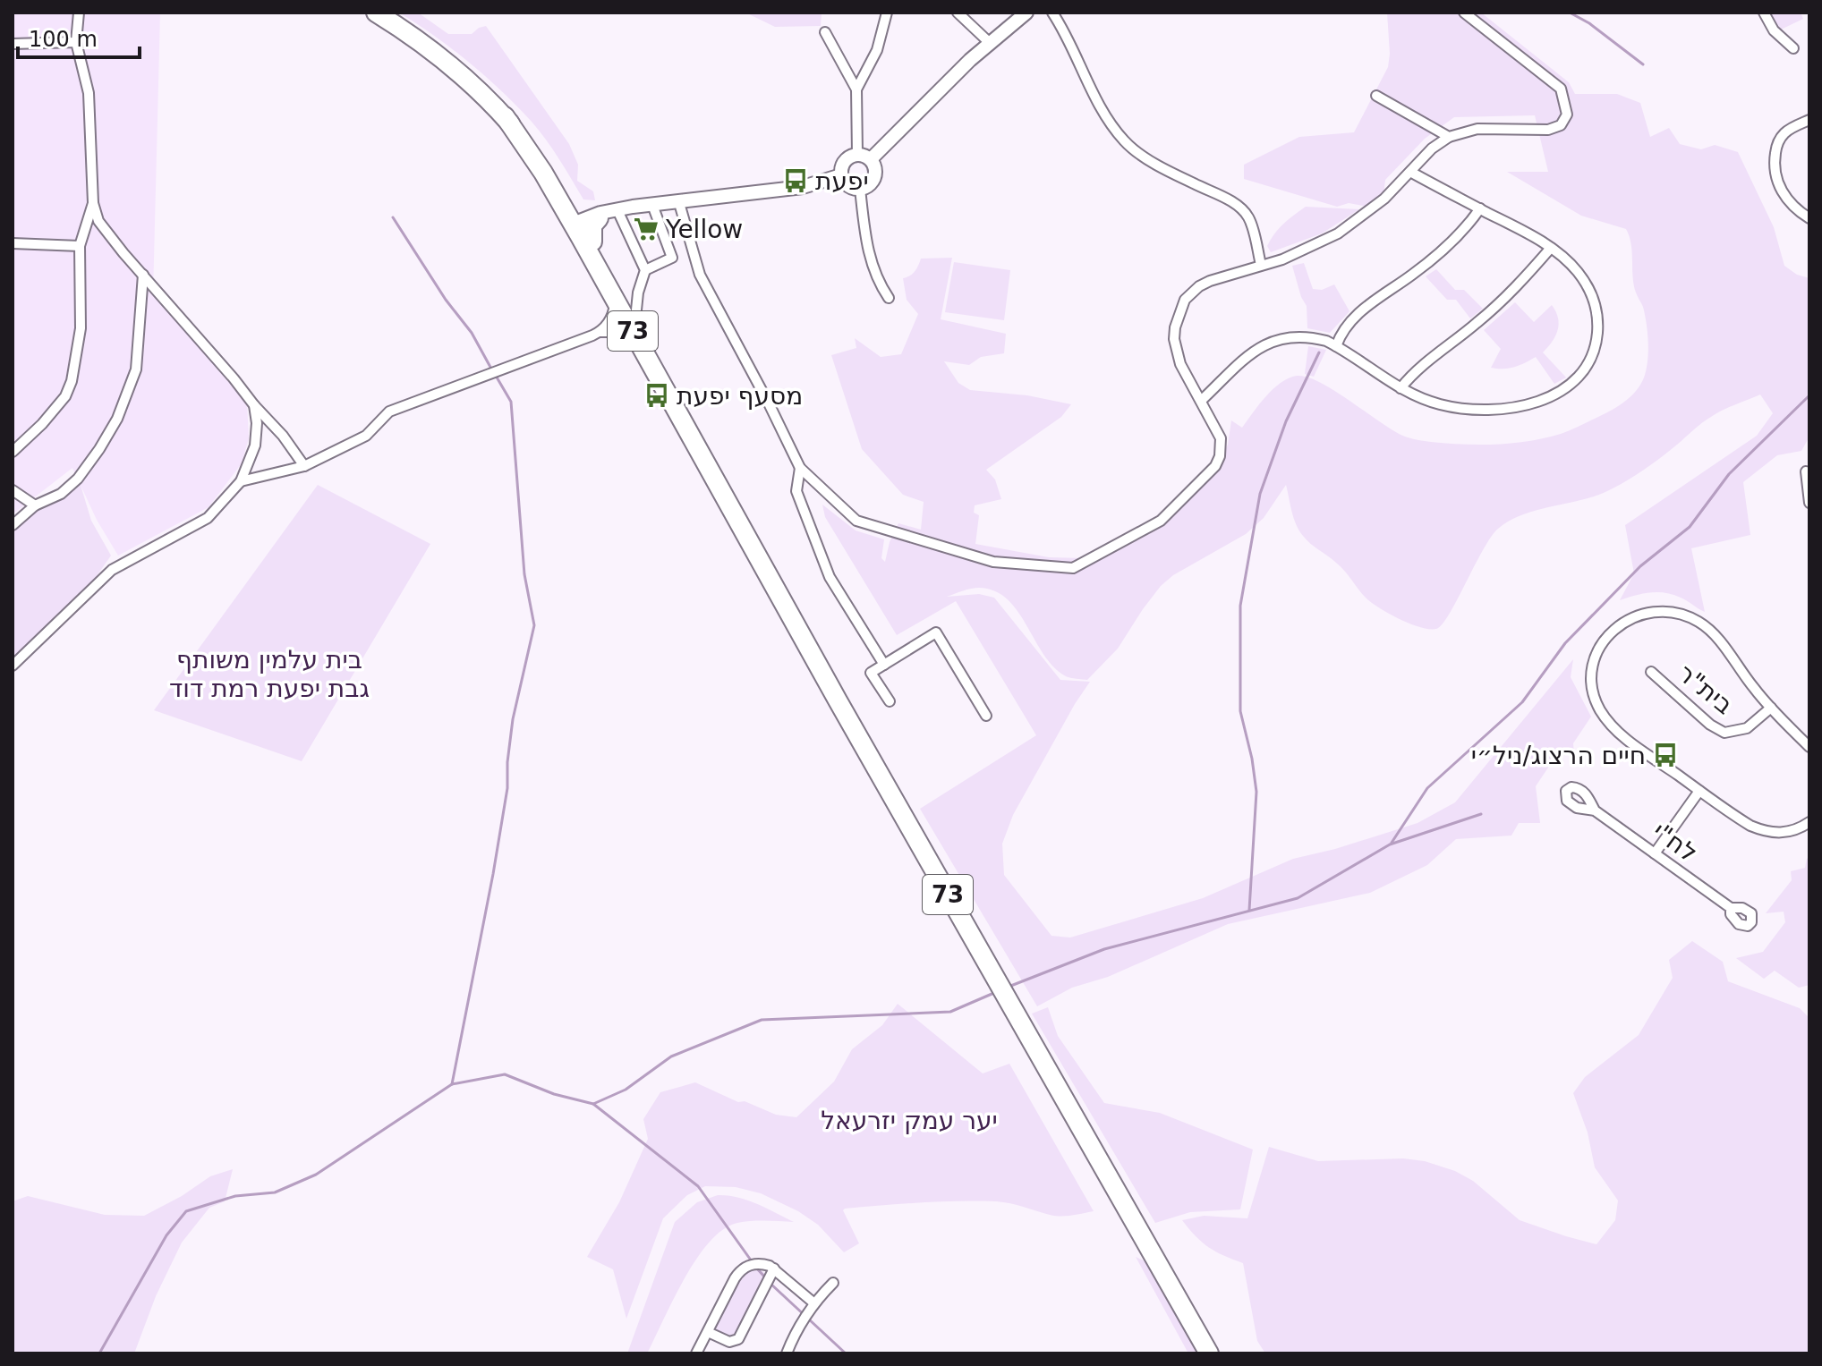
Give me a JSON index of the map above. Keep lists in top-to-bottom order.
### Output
{
  "streets": {
    "highway": ["73"],
    "street": ["בית\"ר", "לח\"י"]
  },
  "parks": ["בית עלמין משותף גבת יפעת רמת דוד", "יער עמק יזרעאל"],
  "places": {
    "bus stop": ["יפעת", "מסעף יפעת", "חיים הרצוג/ניל״י"],
    "supermarket": ["Yellow"]
  },
  "scale_bar": "100 m"
}
